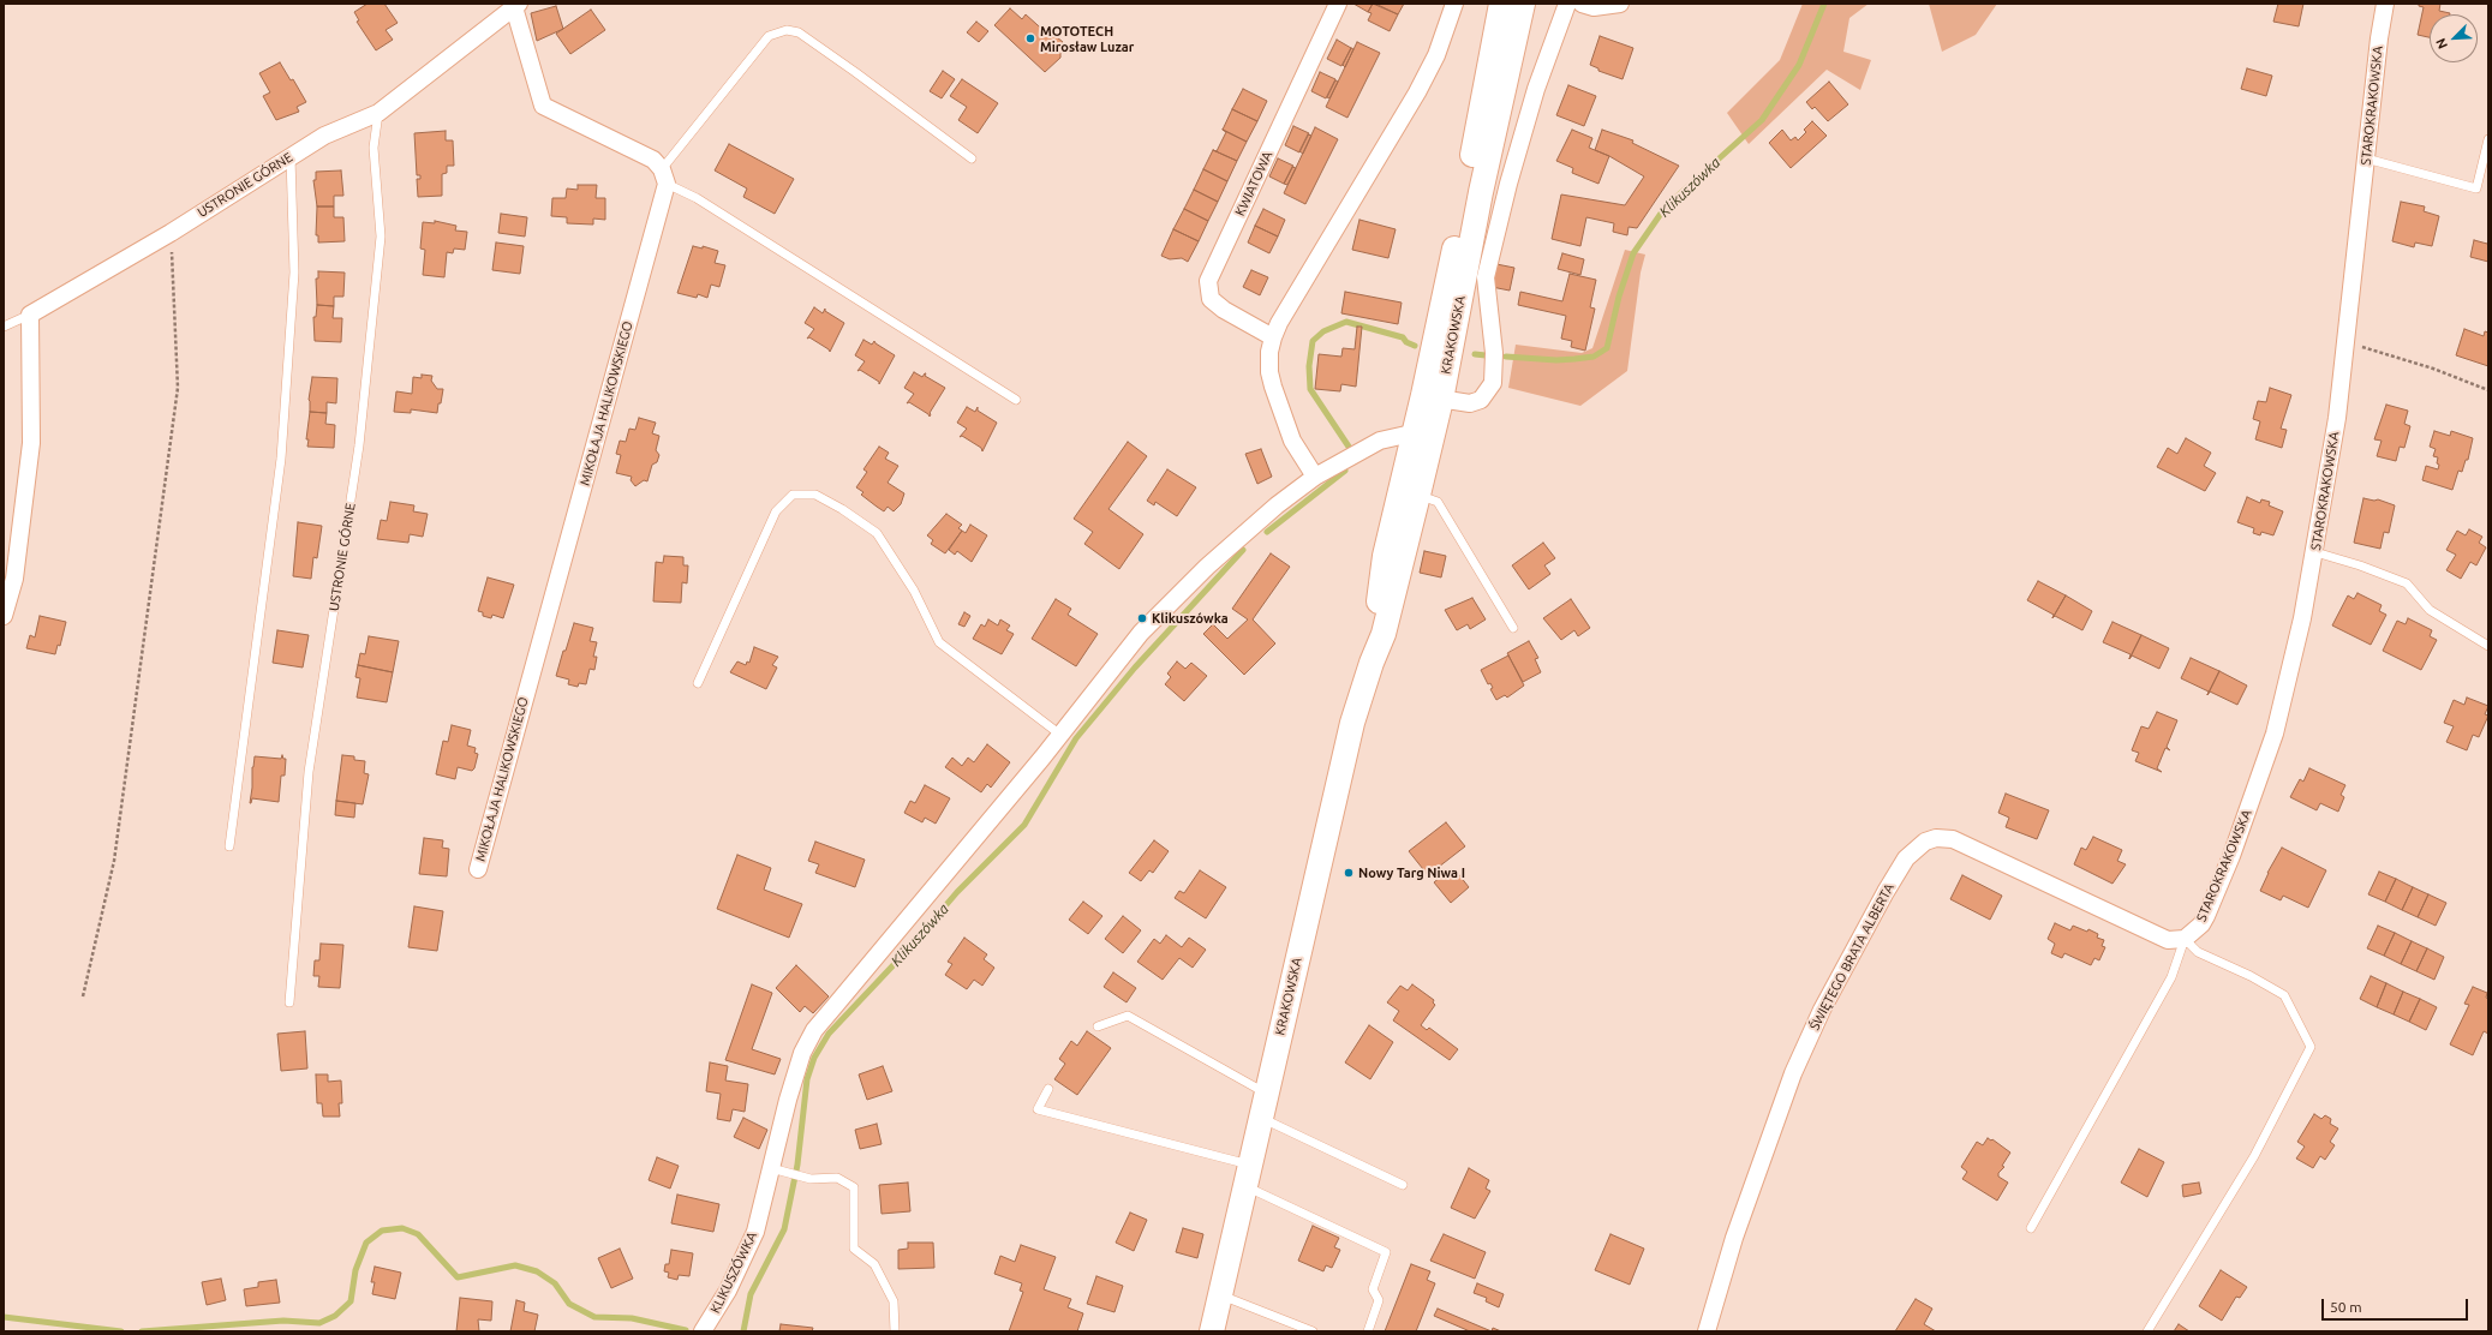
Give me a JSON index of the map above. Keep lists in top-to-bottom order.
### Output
{
  "streets": {
    "main road": ["KRAKOWSKA"],
    "street": [
      "STAROKRAKOWSKA",
      "KWIATOWA",
      "USTRONIE GÓRNE",
      "MIKOŁAJA HALIKOWSKIEGO",
      "ŚWIĘTEGO BRATA ALBERTA",
      "KLIKUSZÓWKA"
    ]
  },
  "crossings": [
    ["STAROKRAKOWSKA", "ŚWIĘTEGO BRATA ALBERTA"],
    ["KRAKOWSKA", "KLIKUSZÓWKA"]
  ],
  "water": ["Klikuszówka"],
  "places": ["MOTOTECH Mirosław Luzar", "Klikuszówka", "Nowy Targ Niwa I"],
  "scale_bar": "50 m",
  "north": "bottom left"
}
